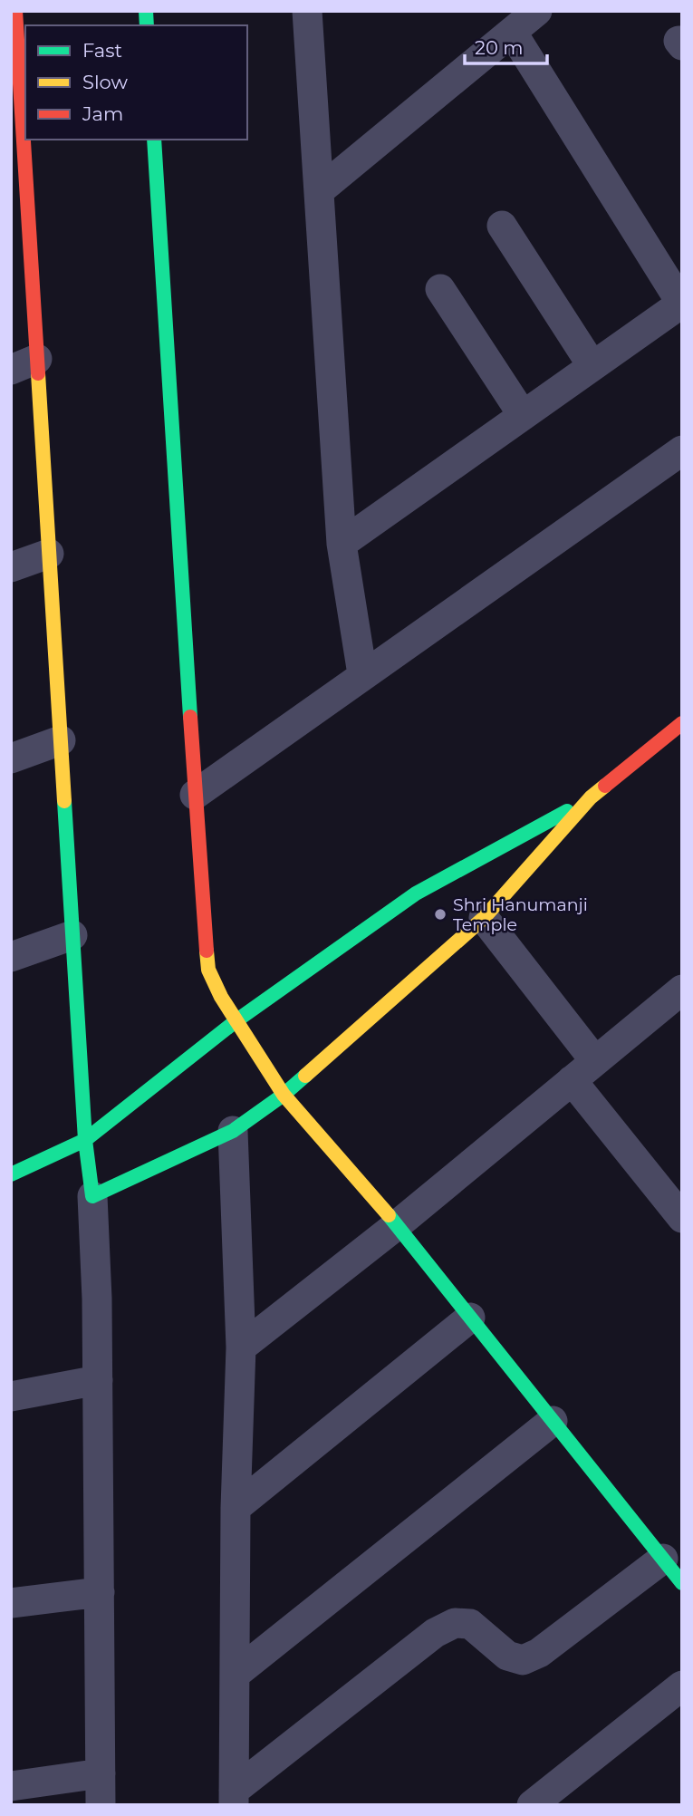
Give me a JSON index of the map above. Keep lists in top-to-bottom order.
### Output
{
  "places": ["Shri Hanumanji Temple"],
  "legend": ["Fast", "Slow", "Jam"],
  "scale_bar": "20 m"
}
